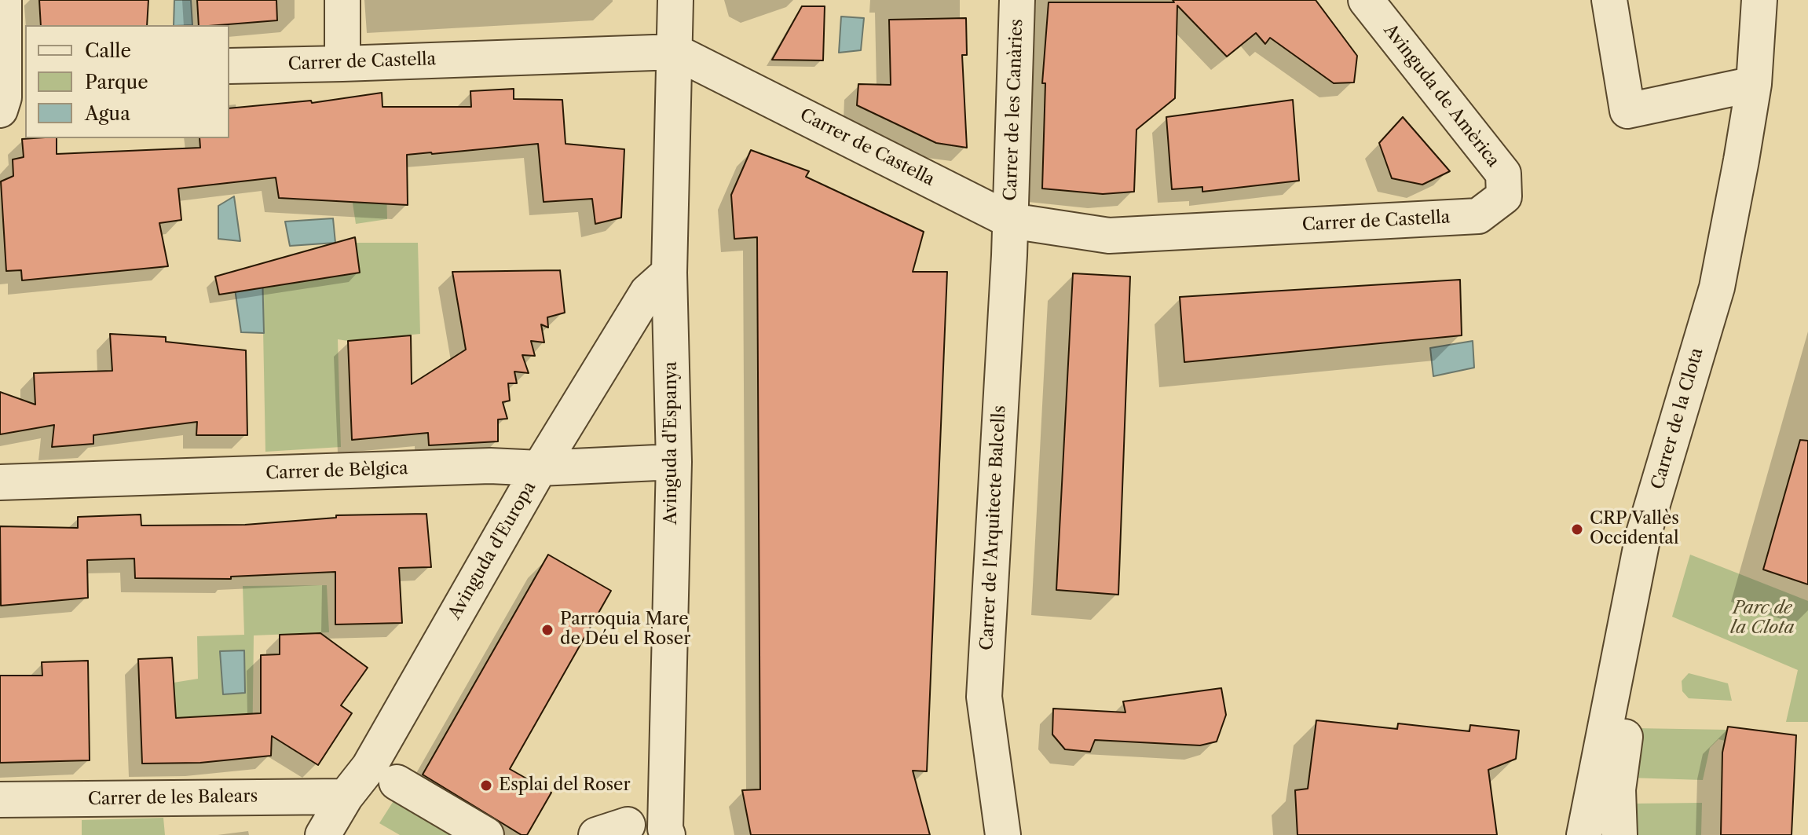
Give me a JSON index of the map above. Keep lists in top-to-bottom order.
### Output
{
  "streets": {
    "street": [
      "Carrer de Castella",
      "Avinguda de Amèrica",
      "Carrer de les Canàries",
      "Carrer de la Clota",
      "Avinguda d'Espanya",
      "Carrer de Bèlgica",
      "Carrer de l'Arquitecte Balcells",
      "Avinguda d'Europa",
      "Carrer de les Balears"
    ]
  },
  "crossings": [
    ["Carrer de Castella", "Avinguda de Amèrica"],
    ["Carrer de Castella", "Carrer de les Canàries"],
    ["Carrer de Castella", "Avinguda d'Espanya"],
    ["Carrer de Castella", "Carrer de l'Arquitecte Balcells"],
    ["Carrer de les Canàries", "Carrer de l'Arquitecte Balcells"],
    ["Avinguda d'Espanya", "Carrer de Bèlgica"],
    ["Avinguda d'Espanya", "Avinguda d'Europa"],
    ["Carrer de Bèlgica", "Avinguda d'Europa"],
    ["Avinguda d'Europa", "Carrer de les Balears"]
  ],
  "parks": ["Parc de la Clota"],
  "places": ["CRP Vallès Occidental", "Parroquia Mare de Déu el Roser", "Esplai del Roser"],
  "legend": ["Calle", "Parque", "Agua"]
}
